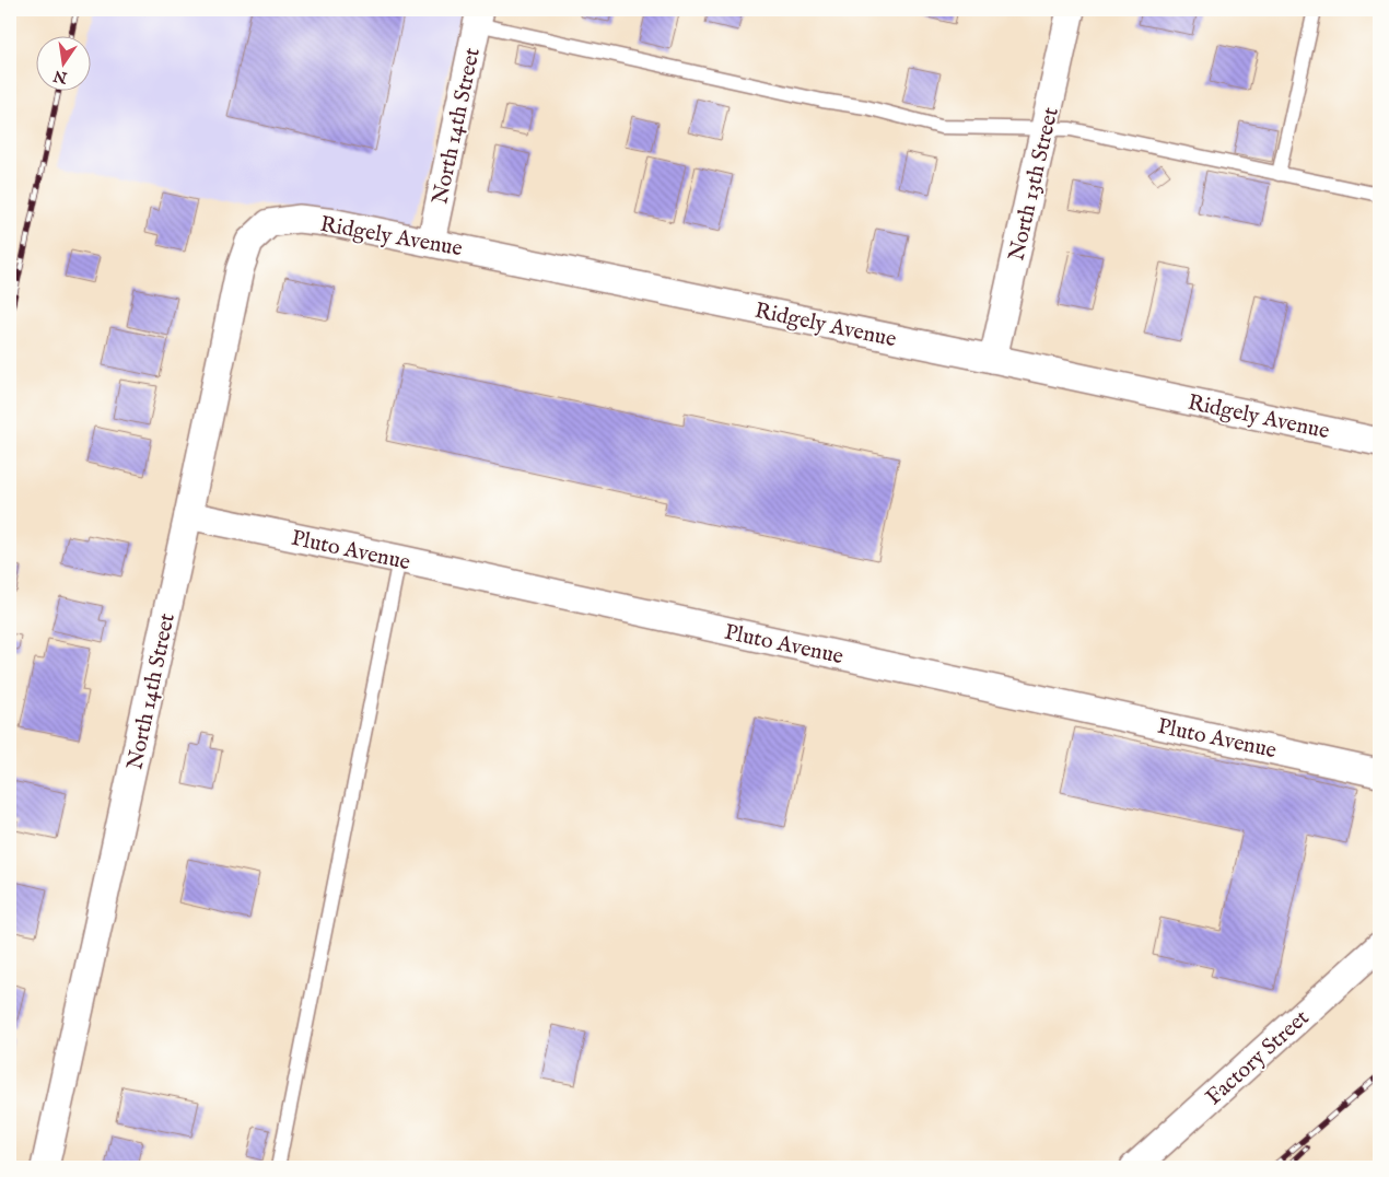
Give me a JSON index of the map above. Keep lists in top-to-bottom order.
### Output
{
  "streets": {
    "street": [
      "North 14th Street",
      "North 13th Street",
      "Ridgely Avenue",
      "Pluto Avenue",
      "Factory Street"
    ]
  },
  "crossings": [
    ["North 14th Street", "Ridgely Avenue"],
    ["North 14th Street", "Pluto Avenue"],
    ["North 13th Street", "Ridgely Avenue"]
  ],
  "north": "bottom"
}
